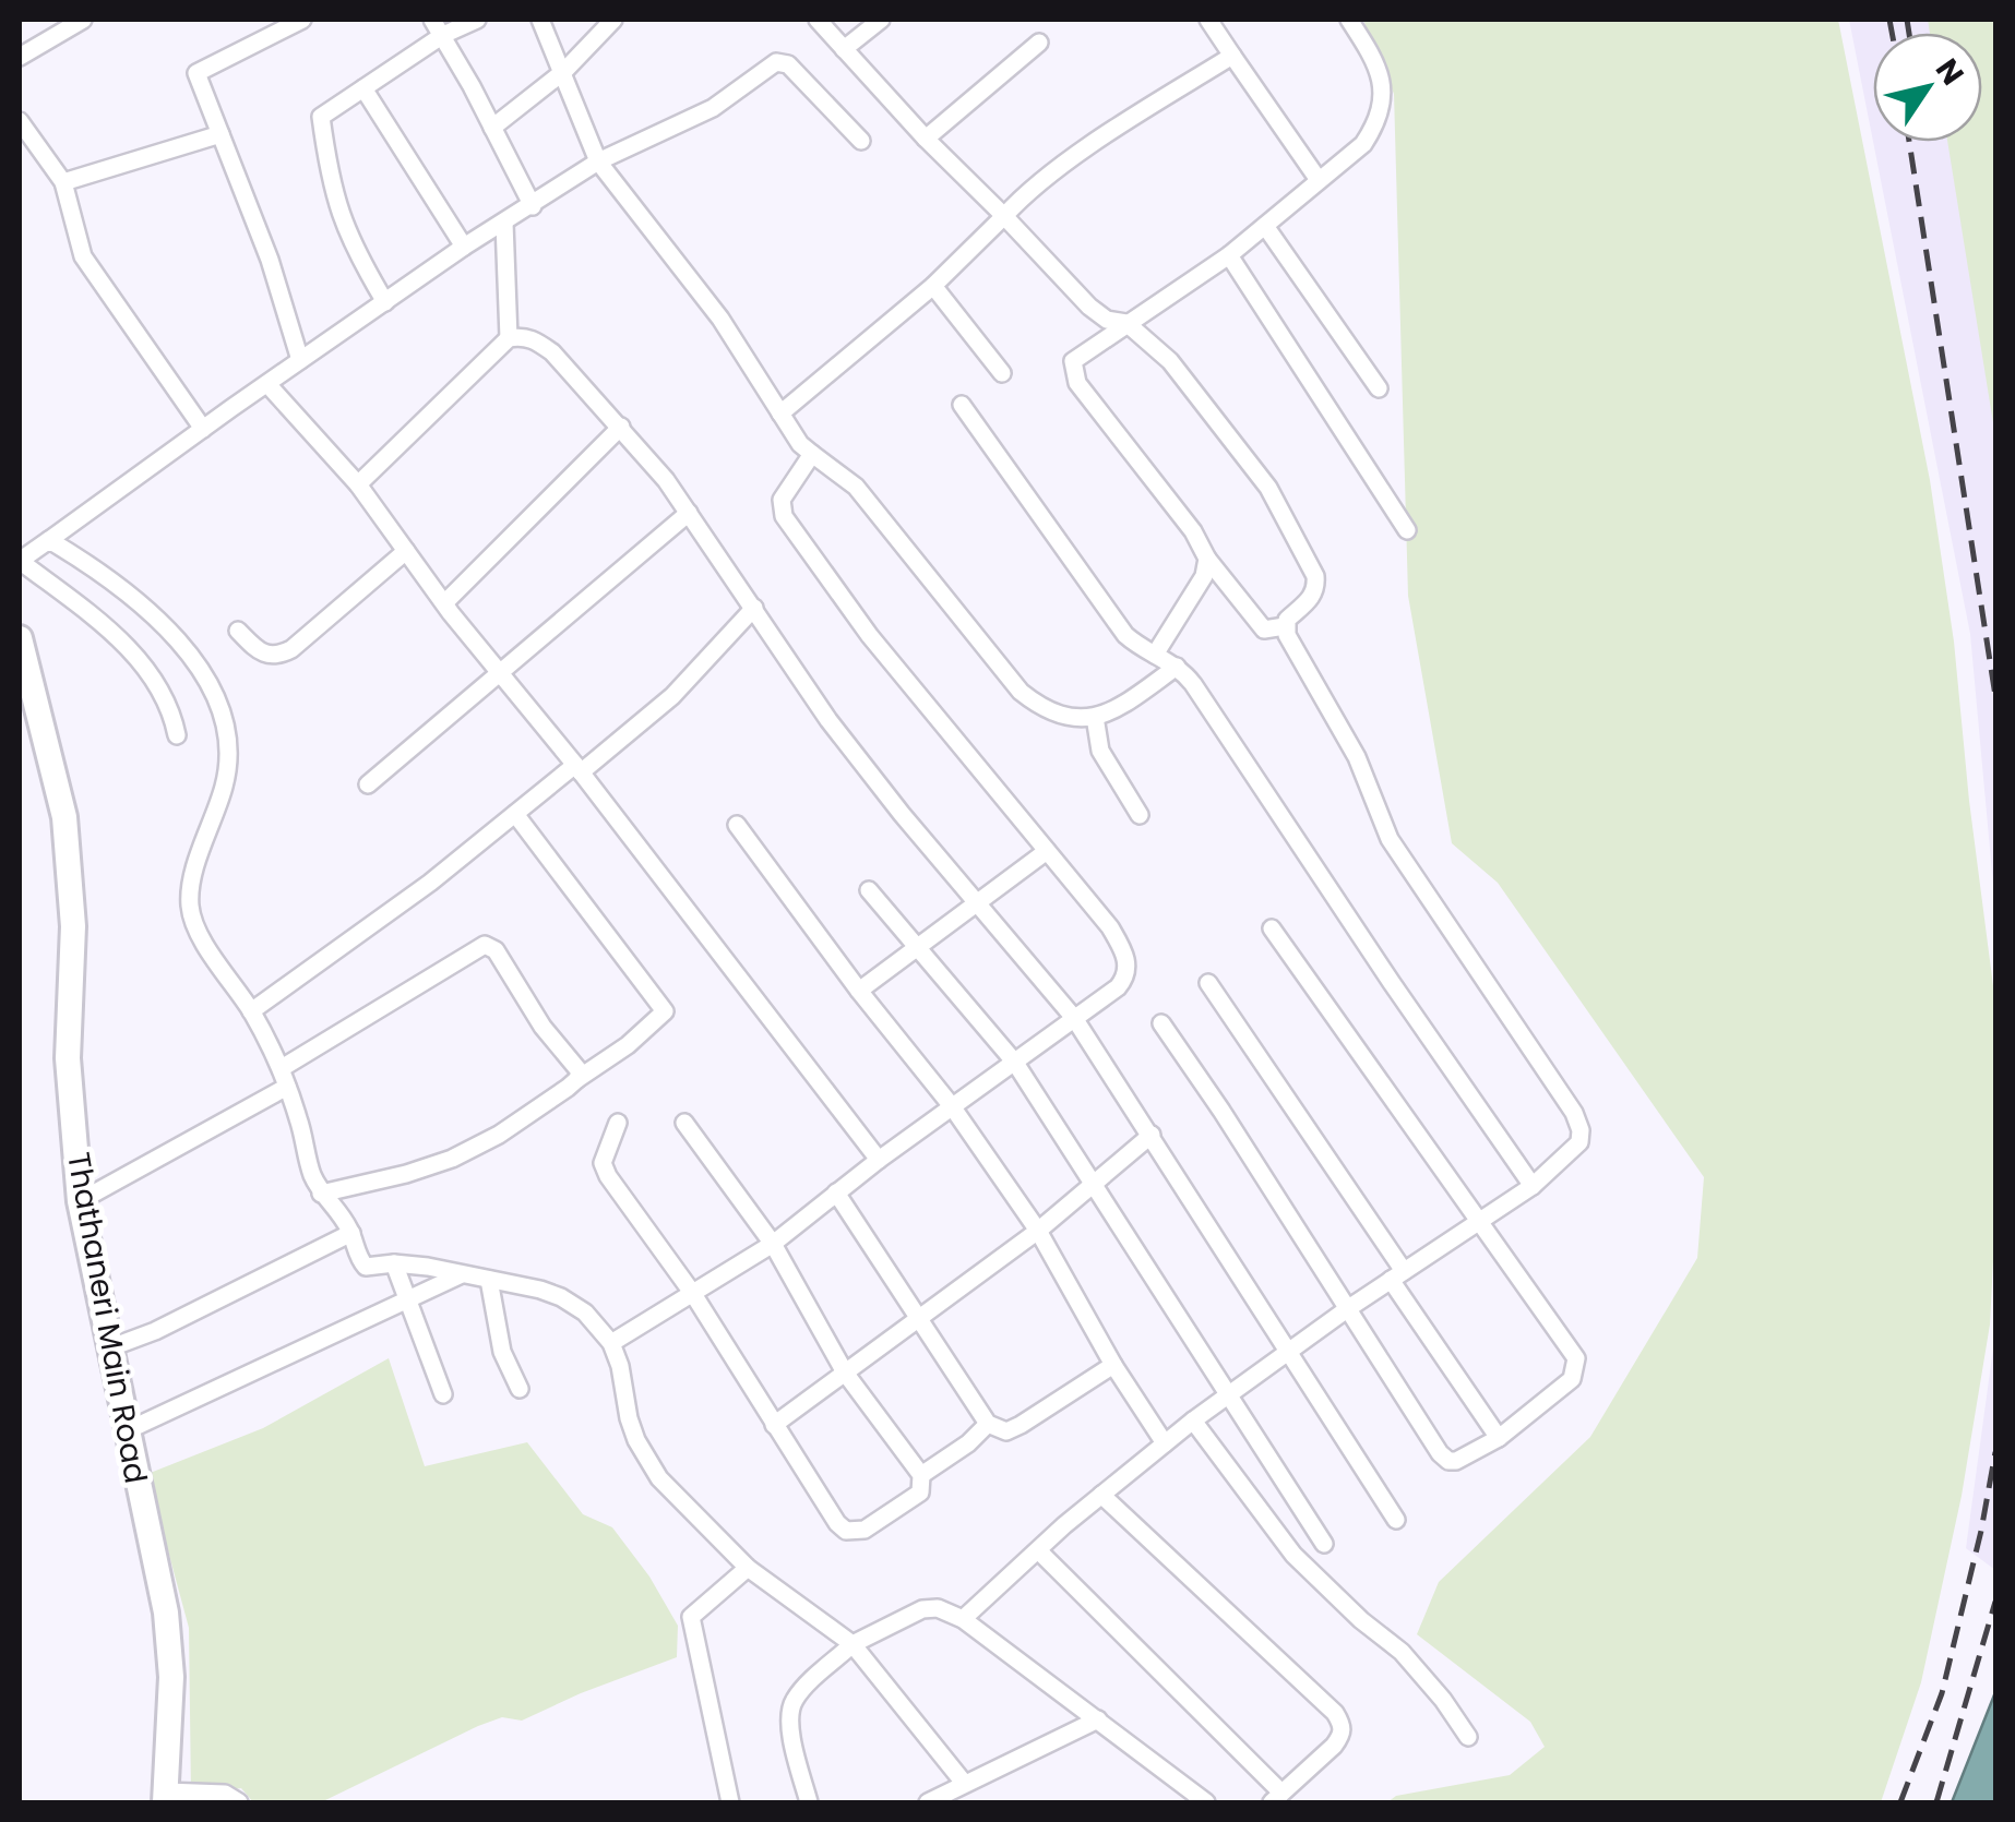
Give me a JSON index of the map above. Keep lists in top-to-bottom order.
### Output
{
  "streets": {
    "main road": ["Thathaneri Main Road"]
  },
  "north": "top right"
}
